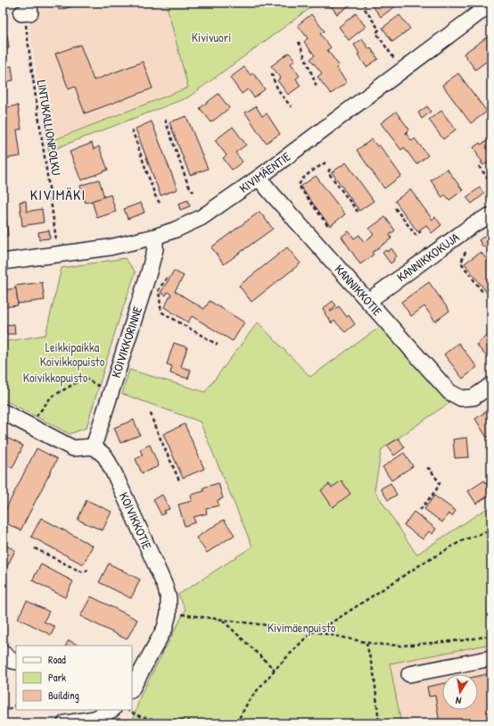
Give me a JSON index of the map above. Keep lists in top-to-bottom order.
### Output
{
  "streets": {
    "street": [
      "KIVIMÄENTIE",
      "KANNIKKOKUJA",
      "KANNIKKOTIE",
      "KOIVIKKORINNE",
      "KOIVIKKOTIE"
    ],
    "path": ["LINTUKALLIONPOLKU"]
  },
  "crossings": [
    ["KIVIMÄENTIE", "KANNIKKOTIE"],
    ["KIVIMÄENTIE", "KOIVIKKORINNE"],
    ["KANNIKKOKUJA", "KANNIKKOTIE"],
    ["KOIVIKKORINNE", "KOIVIKKOTIE"]
  ],
  "districts": ["KIVIMÄKI"],
  "parks": [
    "Kivivuori",
    "Leikkipaikka Koivikkopuisto",
    "Koivikkopuisto",
    "Kivimäenpuisto"
  ],
  "legend": ["Road", "Park", "Building"],
  "north": "bottom"
}
